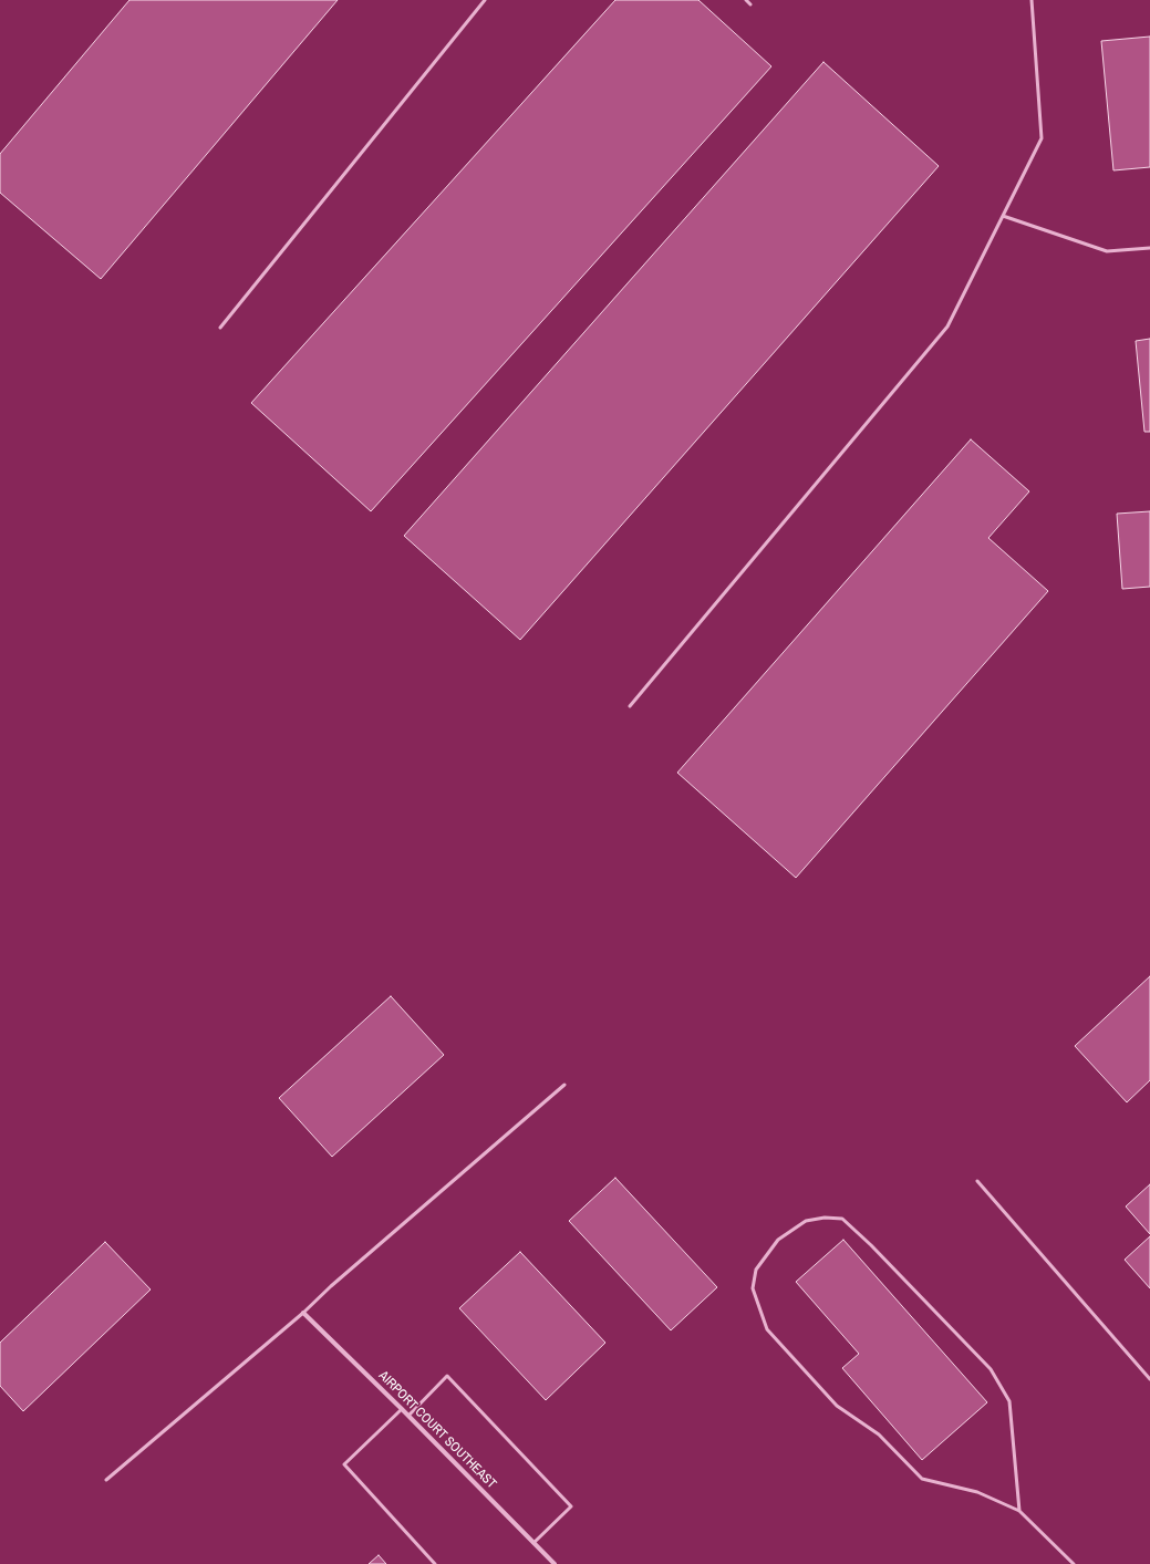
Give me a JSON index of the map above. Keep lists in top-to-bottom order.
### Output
{
  "streets": {
    "street": ["AIRPORT COURT SOUTHEAST"]
  }
}
